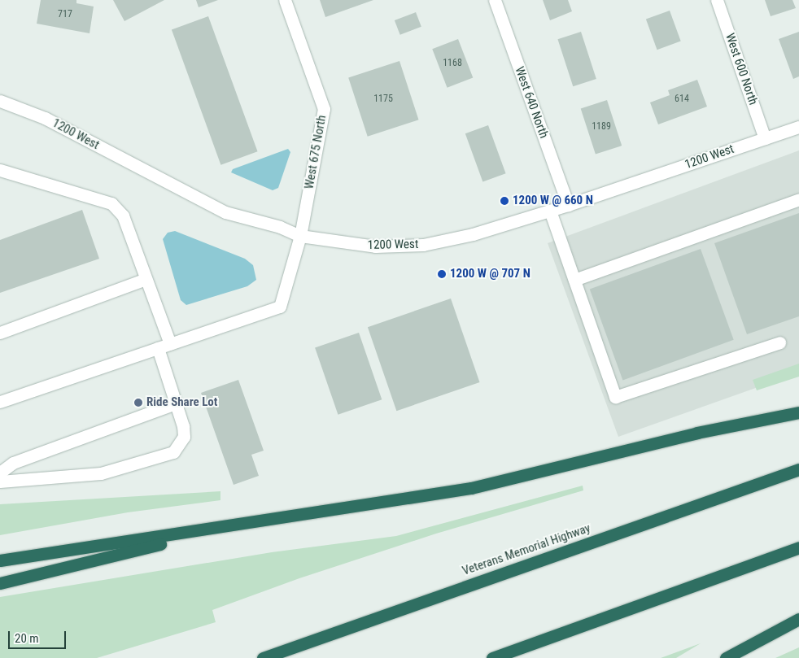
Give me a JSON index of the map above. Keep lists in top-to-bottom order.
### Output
{
  "streets": {
    "highway": ["Veterans Memorial Highway"],
    "street": [
      "West 600 North",
      "West 640 North",
      "1200 West",
      "West 675 North"
    ]
  },
  "crossings": [
    ["West 600 North", "1200 West"],
    ["West 640 North", "1200 West"],
    ["1200 West", "West 675 North"]
  ],
  "places": ["1200 W @ 660 N", "1200 W @ 707 N", "Ride Share Lot"],
  "house_numbers": [
    "717",
    "1168",
    "1175",
    "614",
    "1189"
  ],
  "scale_bar": "20 m"
}
